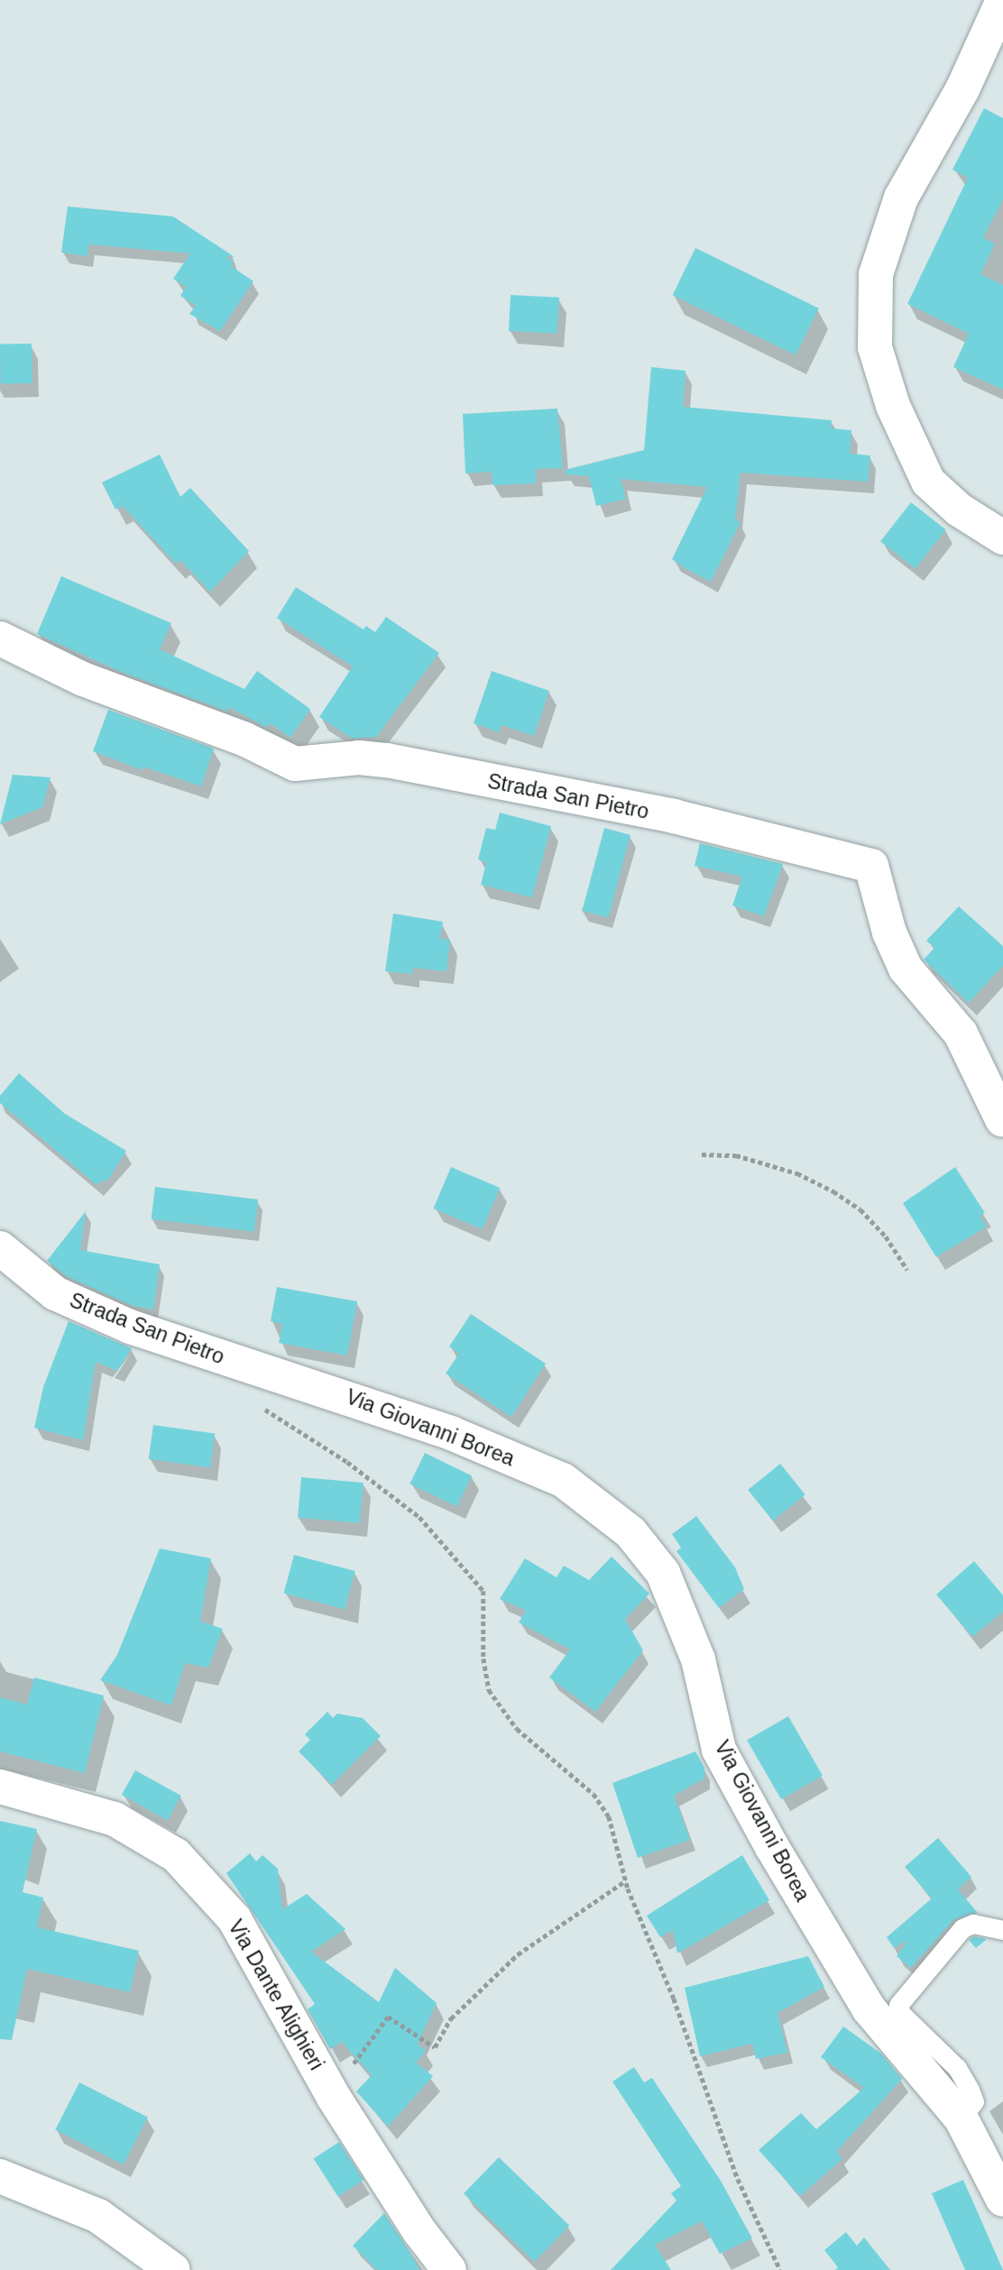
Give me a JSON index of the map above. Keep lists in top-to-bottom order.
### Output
{
  "streets": {
    "street": ["Strada San Pietro", "Via Giovanni Borea", "Via Dante Alighieri"]
  },
  "crossings": [
    ["Strada San Pietro", "Via Giovanni Borea"]
  ]
}
